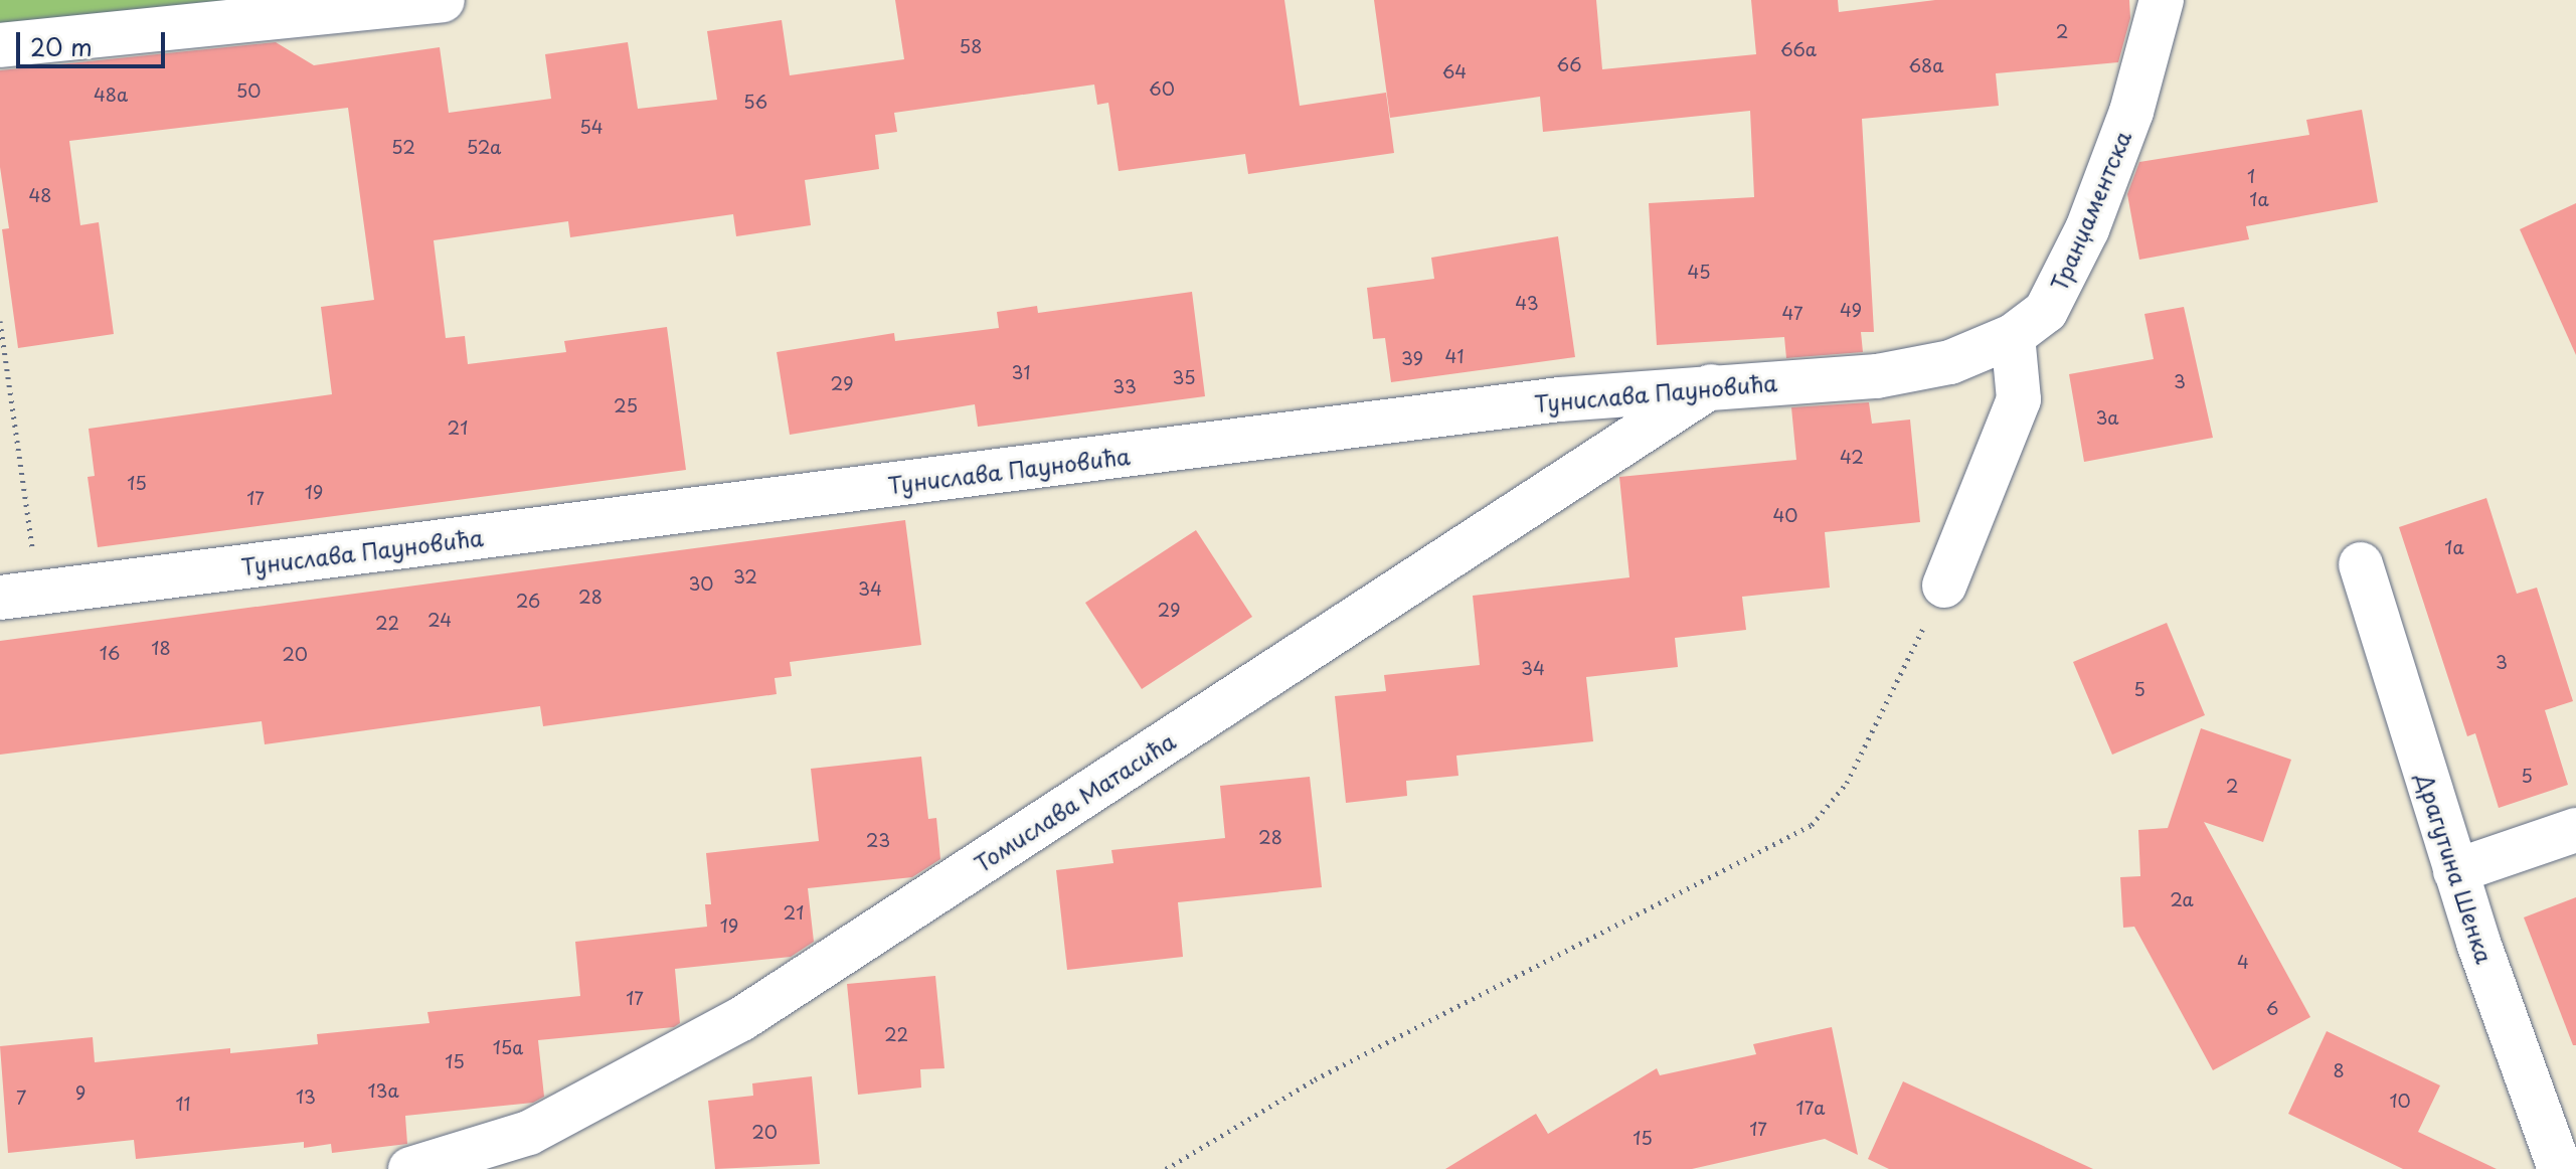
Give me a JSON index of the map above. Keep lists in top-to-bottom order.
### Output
{
  "streets": {
    "street": [
      "Транџаментска",
      "Тунислава Пауновића",
      "Томислава Матасића",
      "Драгутина Шенка"
    ]
  },
  "crossings": [
    ["Транџаментска", "Тунислава Пауновића"],
    ["Тунислава Пауновића", "Томислава Матасића"]
  ],
  "house_numbers": [
    "2",
    "58",
    "66a",
    "66",
    "68a",
    "64",
    "60",
    "50",
    "48a",
    "56",
    "54",
    "52",
    "52a",
    "1",
    "48",
    "1a",
    "45",
    "43",
    "49",
    "47",
    "41",
    "39",
    "31",
    "35",
    "3",
    "29",
    "33",
    "25",
    "3a",
    "21",
    "42",
    "15",
    "19",
    "17",
    "40",
    "1a",
    "32",
    "30",
    "34",
    "28",
    "26",
    "29",
    "24",
    "22",
    "18",
    "16",
    "20",
    "3",
    "34",
    "5",
    "5",
    "2",
    "28",
    "23",
    "2a",
    "21",
    "19",
    "4",
    "17",
    "6",
    "22",
    "15a",
    "15",
    "8",
    "13a",
    "9",
    "13",
    "7",
    "10",
    "11",
    "17a",
    "17",
    "20",
    "15"
  ],
  "scale_bar": "20 m"
}
